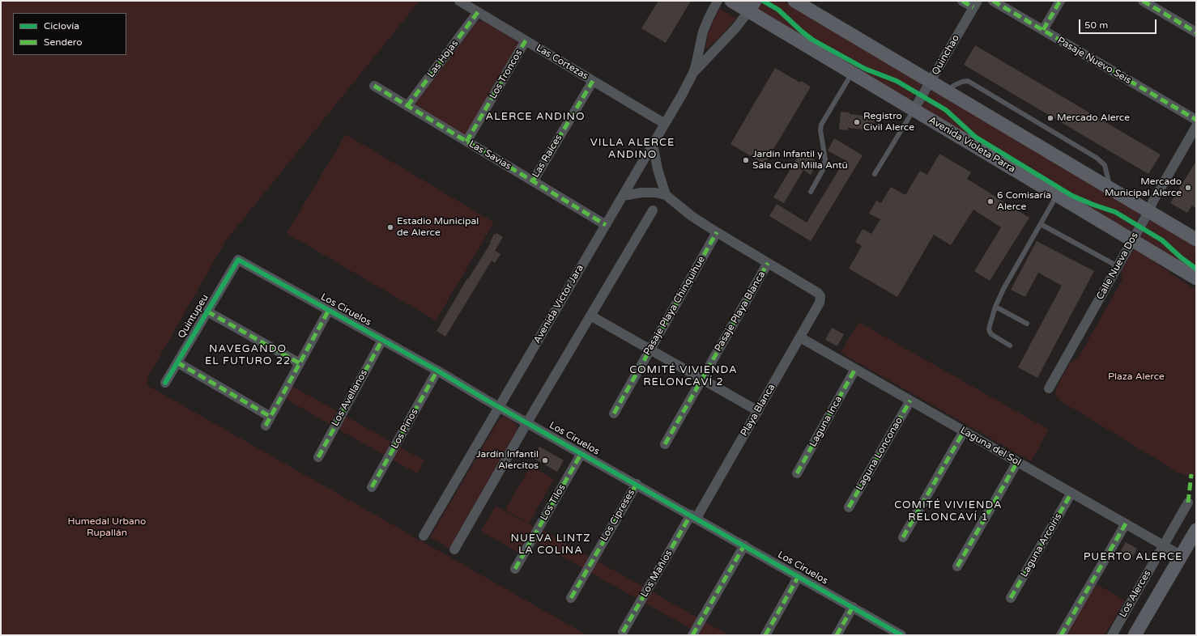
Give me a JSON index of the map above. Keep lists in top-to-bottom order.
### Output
{
  "streets": {
    "main road": ["Avenida Violeta Parra"],
    "street": [
      "Quinchao",
      "Las Hojas",
      "Pasaje Nuevo Seis",
      "Las Cortezas",
      "Los Troncos",
      "Las Savias",
      "Las Raíces",
      "Calle Nueva Dos",
      "Avenida Víctor Jara",
      "Pasaje Playa Chinquihue",
      "Los Ciruelos",
      "Pasaje Playa Blanca",
      "Quintupeu",
      "Los Avellanos",
      "Playa Blanca",
      "Laguna Inca",
      "Los Pinos",
      "Laguna del Sol",
      "Laguna Lonconao",
      "Los Tilos",
      "Los Cipreses",
      "Laguna Arcoíris",
      "Los Mañíos",
      "Los Alerces"
    ]
  },
  "crossings": [
    ["Quinchao", "Avenida Violeta Parra"],
    ["Las Hojas", "Las Cortezas"],
    ["Las Hojas", "Las Savias"],
    ["Las Cortezas", "Los Troncos"],
    ["Las Cortezas", "Las Raíces"],
    ["Las Cortezas", "Avenida Víctor Jara"],
    ["Los Troncos", "Las Savias"],
    ["Avenida Violeta Parra", "Calle Nueva Dos"],
    ["Avenida Violeta Parra", "Avenida Víctor Jara"],
    ["Las Savias", "Las Raíces"],
    ["Las Savias", "Avenida Víctor Jara"],
    ["Avenida Víctor Jara", "Los Ciruelos"],
    ["Los Ciruelos", "Quintupeu"],
    ["Los Ciruelos", "Los Avellanos"],
    ["Los Ciruelos", "Playa Blanca"],
    ["Los Ciruelos", "Los Pinos"],
    ["Los Ciruelos", "Los Tilos"],
    ["Los Ciruelos", "Los Cipreses"],
    ["Los Ciruelos", "Los Mañíos"],
    ["Pasaje Playa Blanca", "Playa Blanca"],
    ["Playa Blanca", "Laguna del Sol"],
    ["Playa Blanca", "Los Mañíos"],
    ["Laguna Inca", "Laguna del Sol"],
    ["Laguna del Sol", "Laguna Lonconao"],
    ["Laguna del Sol", "Laguna Arcoíris"],
    ["Laguna del Sol", "Los Alerces"]
  ],
  "districts": [
    "ALERCE ANDINO",
    "VILLA ALERCE ANDINO",
    "NAVEGANDO EL FUTURO 22",
    "COMITÉ VIVIENDA RELONCAVÍ 2",
    "COMITÉ VIVIENDA RELONCAVÍ 1",
    "NUEVA LINTZ LA COLINA",
    "PUERTO ALERCE"
  ],
  "parks": ["Plaza Alerce", "Humedal Urbano Rupallán"],
  "places": [
    "Mercado Alerce",
    "Registro Civil Alerce",
    "Jardín Infantil y Sala Cuna Milla Antü",
    "Mercado Municipal Alerce",
    "6 Comisaría Alerce",
    "Estadio Municipal de Alerce",
    "Jardín Infantil Alercitos"
  ],
  "legend": ["Ciclovía", "Sendero"],
  "scale_bar": "50 m"
}
